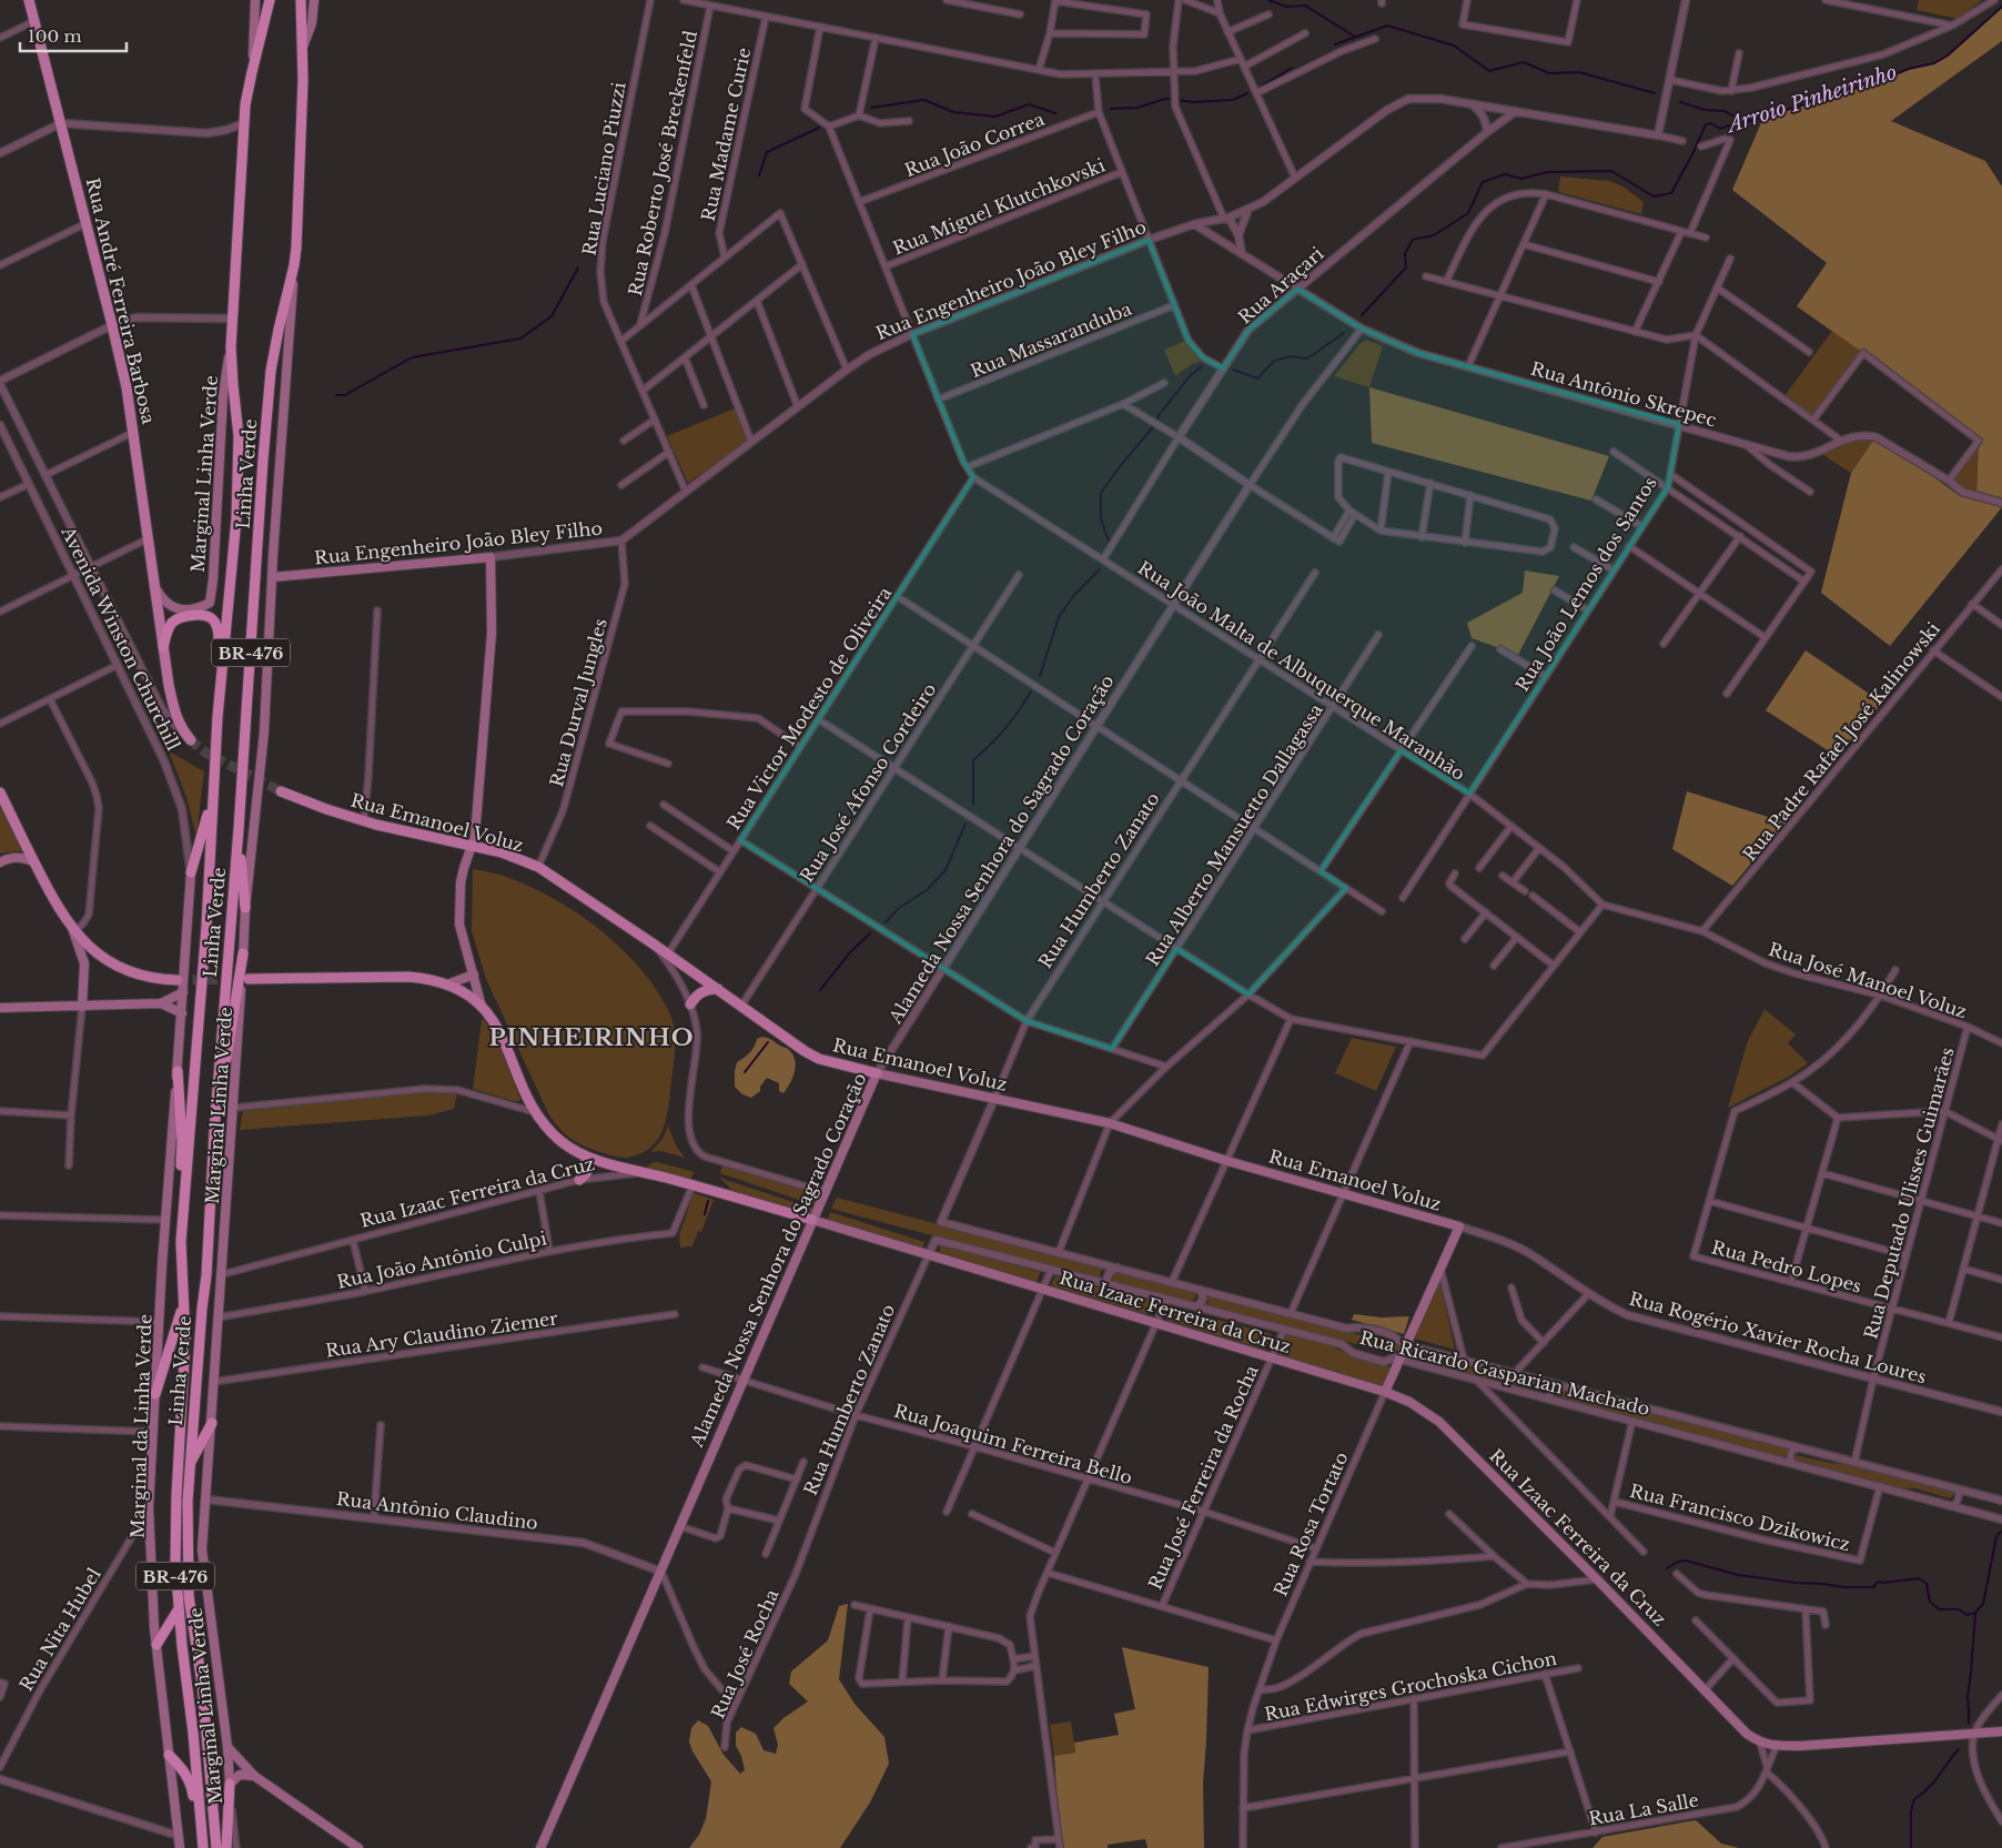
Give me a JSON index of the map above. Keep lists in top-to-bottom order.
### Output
{
  "streets": {
    "highway": ["Linha Verde", "BR-476"],
    "main road": [
      "Rua Engenheiro João Bley Filho",
      "Rua André Ferreira Barbosa",
      "Marginal Linha Verde",
      "Rua Emanoel Voluz",
      "Alameda Nossa Senhora do Sagrado Coração",
      "Rua Izaac Ferreira da Cruz",
      "Marginal da Linha Verde",
      "Rua Rosa Tortato"
    ],
    "street": [
      "Rua Madame Curie",
      "Rua João Correa",
      "Rua Roberto José Breckenfeld",
      "Rua Luciano Piuzzi",
      "Rua Miguel Klutchkovski",
      "Rua Araçari",
      "Rua Massaranduba",
      "Rua Antônio Skrepec",
      "Rua João Lemos dos Santos",
      "Avenida Winston Churchill",
      "Rua João Malta de Albuquerque Maranhão",
      "Rua Durval Jungles",
      "Rua Victor Modesto de Oliveira",
      "Rua Padre Rafael José Kalinowski",
      "Rua José Afonso Cordeiro",
      "Rua Alberto Mansuetto Dallagassa",
      "Rua Humberto Zanato",
      "Rua José Manoel Voluz",
      "Rua Deputado Ulisses Guimarães",
      "Rua João Antônio Culpi",
      "Rua Pedro Lopes",
      "Rua Ary Claudino Ziemer",
      "Rua Rogério Xavier Rocha Loures",
      "Rua Ricardo Gasparian Machado",
      "Rua Joaquim Ferreira Bello",
      "Rua José Ferreira da Rocha",
      "Rua Antônio Claudino",
      "Rua Francisco Dzikowicz",
      "Rua Nita Hubel",
      "Rua José Rocha",
      "Rua Edwirges Grochoska Cichon",
      "Rua La Salle"
    ]
  },
  "crossings": [
    ["Rua Luciano Piuzzi", "Rua Engenheiro João Bley Filho"],
    ["Rua Engenheiro João Bley Filho", "Rua Araçari"],
    ["Rua Engenheiro João Bley Filho", "Rua Antônio Skrepec"],
    ["Rua Engenheiro João Bley Filho", "Marginal Linha Verde"],
    ["Rua Engenheiro João Bley Filho", "Rua Durval Jungles"],
    ["Rua Araçari", "Rua Antônio Skrepec"],
    ["Rua Araçari", "Rua João Malta de Albuquerque Maranhão"],
    ["Rua André Ferreira Barbosa", "Marginal Linha Verde"],
    ["Rua André Ferreira Barbosa", "Avenida Winston Churchill"],
    ["Rua Antônio Skrepec", "Rua João Lemos dos Santos"],
    ["Rua Antônio Skrepec", "Alameda Nossa Senhora do Sagrado Coração"],
    ["Marginal Linha Verde", "Linha Verde"],
    ["Marginal Linha Verde", "Rua Izaac Ferreira da Cruz"],
    ["Marginal Linha Verde", "Rua João Antônio Culpi"],
    ["Marginal Linha Verde", "Rua Ary Claudino Ziemer"],
    ["Marginal Linha Verde", "Rua Antônio Claudino"],
    ["Rua João Lemos dos Santos", "Rua João Malta de Albuquerque Maranhão"],
    ["Rua João Malta de Albuquerque Maranhão", "Rua Victor Modesto de Oliveira"],
    ["Rua João Malta de Albuquerque Maranhão", "Rua Alberto Mansuetto Dallagassa"],
    ["Rua João Malta de Albuquerque Maranhão", "Alameda Nossa Senhora do Sagrado Coração"],
    ["Rua João Malta de Albuquerque Maranhão", "Rua Humberto Zanato"],
    ["Rua João Malta de Albuquerque Maranhão", "Rua José Manoel Voluz"],
    ["Rua Durval Jungles", "Rua Emanoel Voluz"],
    ["Rua Victor Modesto de Oliveira", "Rua Emanoel Voluz"],
    ["Rua Padre Rafael José Kalinowski", "Rua José Manoel Voluz"],
    ["Rua José Afonso Cordeiro", "Rua Emanoel Voluz"],
    ["Rua Emanoel Voluz", "Alameda Nossa Senhora do Sagrado Coração"],
    ["Rua Emanoel Voluz", "Rua Humberto Zanato"],
    ["Rua Emanoel Voluz", "Rua Rogério Xavier Rocha Loures"],
    ["Rua Emanoel Voluz", "Rua Rosa Tortato"],
    ["Alameda Nossa Senhora do Sagrado Coração", "Rua Izaac Ferreira da Cruz"],
    ["Alameda Nossa Senhora do Sagrado Coração", "Rua Joaquim Ferreira Bello"],
    ["Alameda Nossa Senhora do Sagrado Coração", "Rua Antônio Claudino"],
    ["Rua Humberto Zanato", "Rua Izaac Ferreira da Cruz"],
    ["Rua Humberto Zanato", "Rua Ricardo Gasparian Machado"],
    ["Rua Humberto Zanato", "Rua Joaquim Ferreira Bello"],
    ["Rua Humberto Zanato", "Rua José Rocha"],
    ["Rua José Manoel Voluz", "Rua Deputado Ulisses Guimarães"],
    ["Rua Izaac Ferreira da Cruz", "Rua João Antônio Culpi"],
    ["Rua Izaac Ferreira da Cruz", "Rua José Ferreira da Rocha"],
    ["Rua Izaac Ferreira da Cruz", "Rua Rosa Tortato"],
    ["Rua Izaac Ferreira da Cruz", "Rua La Salle"],
    ["Rua Deputado Ulisses Guimarães", "Rua Pedro Lopes"],
    ["Rua Deputado Ulisses Guimarães", "Rua Rogério Xavier Rocha Loures"],
    ["Rua Deputado Ulisses Guimarães", "Rua Ricardo Gasparian Machado"],
    ["Rua Ricardo Gasparian Machado", "Rua José Ferreira da Rocha"],
    ["Rua Ricardo Gasparian Machado", "Rua Francisco Dzikowicz"],
    ["Rua Ricardo Gasparian Machado", "Rua Rosa Tortato"],
    ["Marginal da Linha Verde", "Rua Nita Hubel"],
    ["Rua Joaquim Ferreira Bello", "Rua José Ferreira da Rocha"],
    ["Rua Joaquim Ferreira Bello", "Rua Rosa Tortato"],
    ["Rua Rosa Tortato", "Rua Edwirges Grochoska Cichon"]
  ],
  "districts": ["PINHEIRINHO"],
  "water": ["Arroio Pinheirinho"],
  "scale_bar": "100 m"
}
